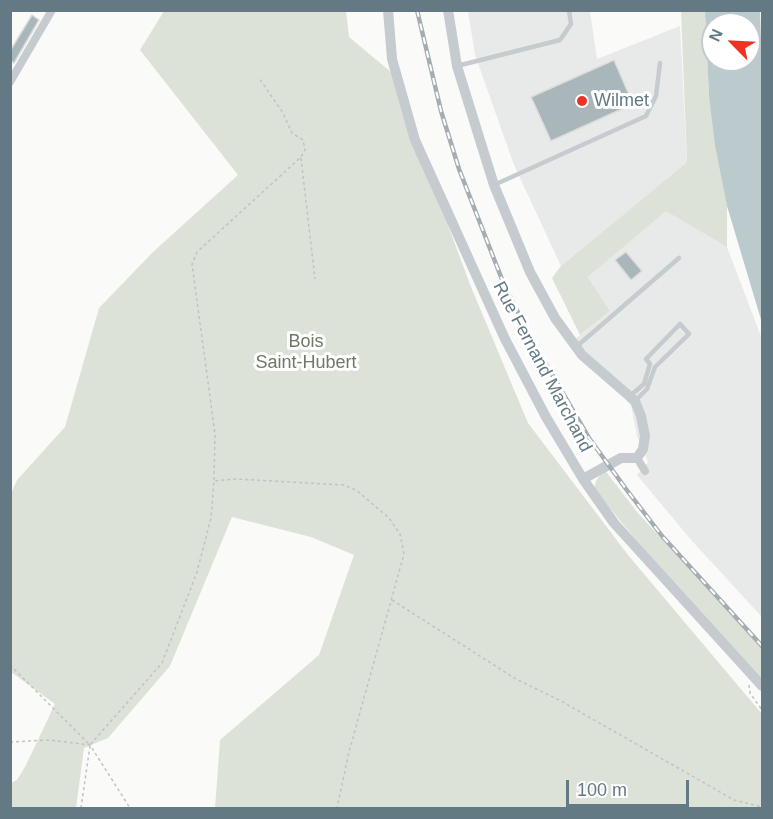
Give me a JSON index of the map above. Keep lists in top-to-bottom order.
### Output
{
  "streets": {
    "street": ["Rue Fernand Marchand"]
  },
  "parks": ["Bois Saint-Hubert"],
  "places": ["Wilmet"],
  "scale_bar": "100 m",
  "north": "top left"
}
